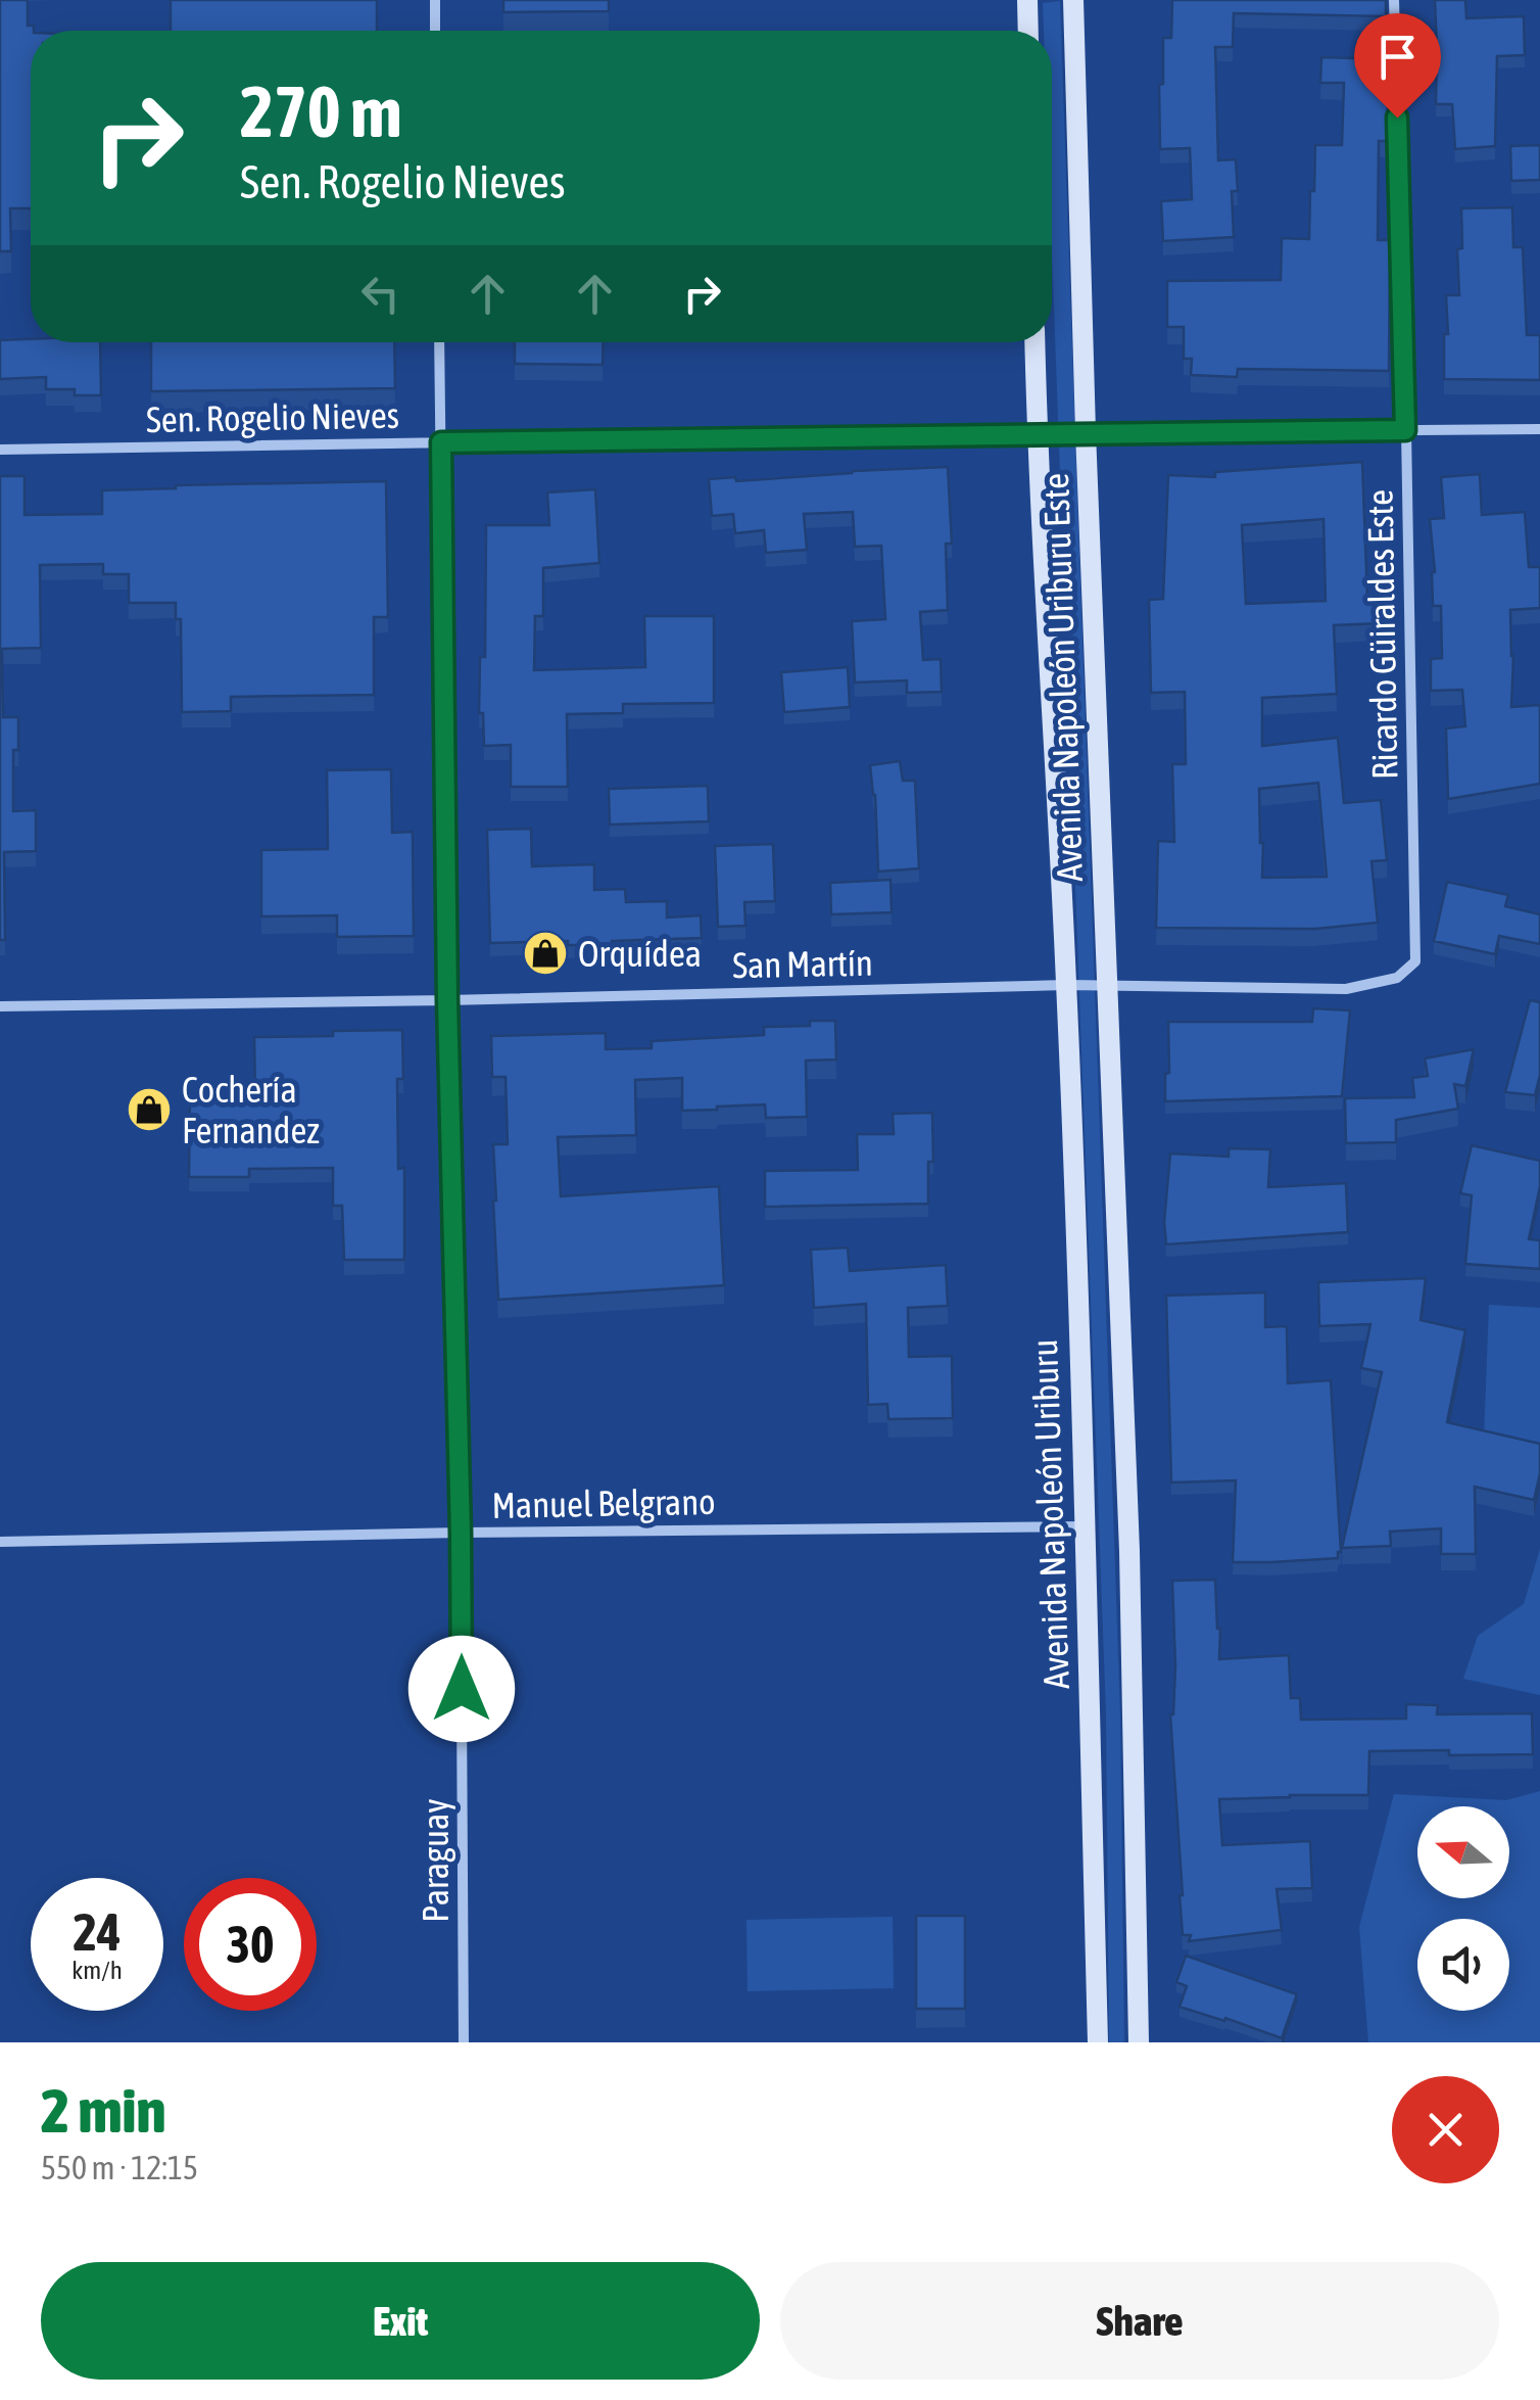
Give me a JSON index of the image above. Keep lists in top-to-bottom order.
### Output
{
  "streets": {
    "main road": ["Avenida Napoleón Uriburu Este", "Avenida Napoleón Uriburu"],
    "street": [
      "Sen. Rogelio Nieves",
      "Ricardo Güiraldes Este",
      "San Martín",
      "Manuel Belgrano",
      "Paraguay"
    ]
  },
  "crossings": [
    ["Sen. Rogelio Nieves", "Ricardo Güiraldes Este"],
    ["Sen. Rogelio Nieves", "Avenida Napoleón Uriburu Este"],
    ["Sen. Rogelio Nieves", "Paraguay"],
    ["Ricardo Güiraldes Este", "San Martín"],
    ["Avenida Napoleón Uriburu Este", "San Martín"],
    ["Avenida Napoleón Uriburu Este", "Avenida Napoleón Uriburu"],
    ["San Martín", "Avenida Napoleón Uriburu"],
    ["San Martín", "Paraguay"],
    ["Manuel Belgrano", "Avenida Napoleón Uriburu"],
    ["Manuel Belgrano", "Paraguay"]
  ],
  "places": {
    "shop": ["Orquídea", "Cochería Fernandez"]
  },
  "north": "left",
  "page": {
    "turn": ["270 m", "Sen. Rogelio Nieves"],
    "speed": "24 km/h",
    "limit": "30",
    "heading": ["2 min", "550 m · 12:15"],
    "buttons": ["Exit", "Share"]
  }
}
